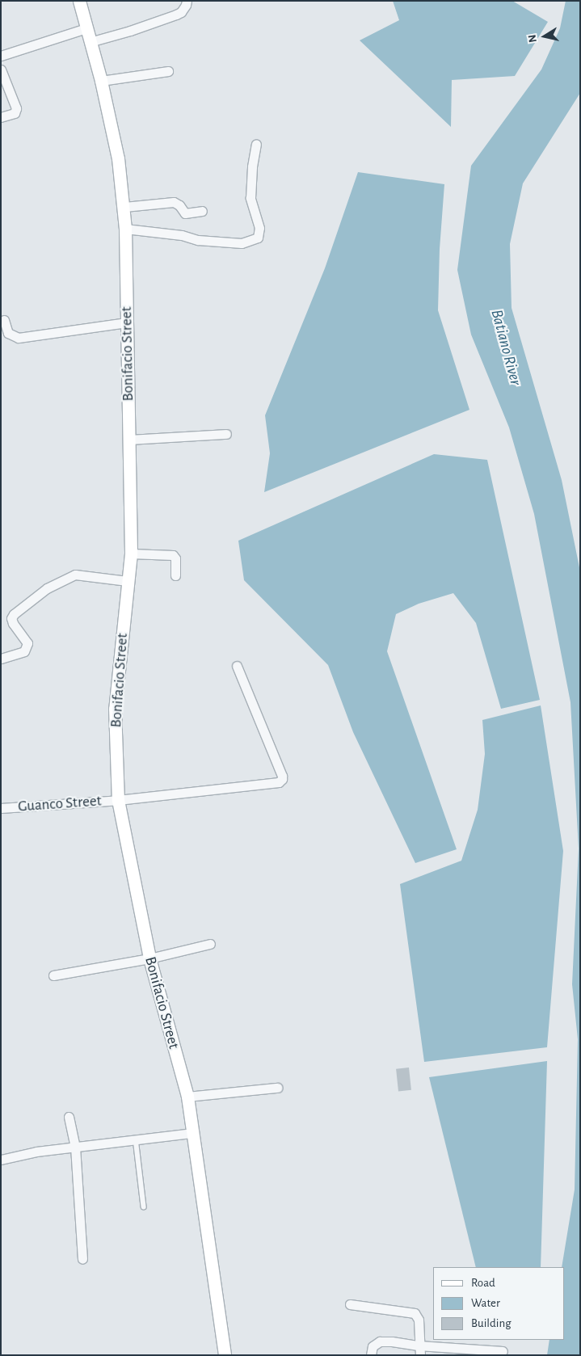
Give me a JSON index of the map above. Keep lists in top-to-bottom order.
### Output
{
  "streets": {
    "street": ["Bonifacio Street", "Guanco Street"]
  },
  "crossings": [
    ["Bonifacio Street", "Guanco Street"]
  ],
  "water": ["Batiano River"],
  "legend": ["Road", "Water", "Building"],
  "north": "left"
}
